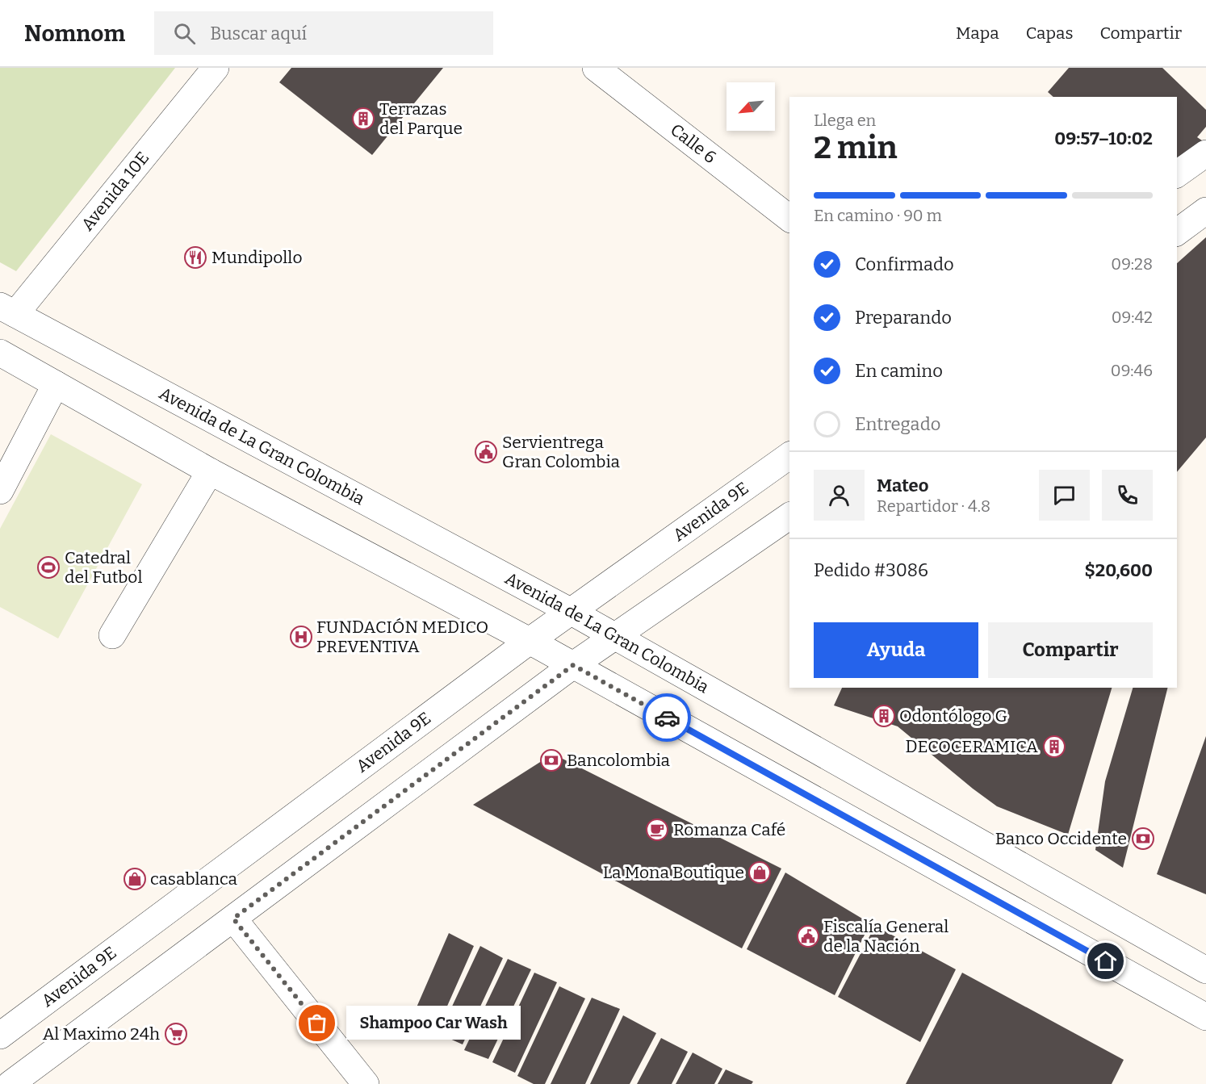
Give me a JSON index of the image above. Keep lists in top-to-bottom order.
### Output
{
  "streets": {
    "street": [
      "Calle 6",
      "Avenida 10E",
      "Avenida de La Gran Colombia",
      "Avenida 9E"
    ]
  },
  "crossings": [
    ["Avenida 10E", "Avenida de La Gran Colombia"],
    ["Avenida de La Gran Colombia", "Avenida 9E"]
  ],
  "places": {
    "building": ["Terrazas del Parque", "Odontólogo G", "DECOCERAMICA"],
    "restaurant": ["Mundipollo"],
    "public building": ["Servientrega Gran Colombia", "Fiscalía General de la Nación"],
    "sports": ["Catedral del Futbol"],
    "hospital": ["FUNDACIÓN MEDICO PREVENTIVA"],
    "bank": ["Bancolombia", "Banco Occidente"],
    "cafe": ["Romanza Café"],
    "shop": ["La Mona Boutique", "casablanca"],
    "other": ["Shampoo Car Wash"],
    "supermarket": ["Al Maximo 24h"]
  },
  "north": "bottom left",
  "page": {
    "header": "Nomnom",
    "search": "Buscar aquí",
    "nav": ["Mapa", "Capas", "Compartir"],
    "heading": ["2 min", "Llega en", "09:57–10:02"],
    "panel": [
      "Mateo",
      "Repartidor · 4.8",
      "Pedido #3086",
      "$20,600"
    ],
    "bar": "En camino · 90 m",
    "list": [
      ["Confirmado", "09:28"],
      ["Preparando", "09:42"],
      ["En camino", "09:46"],
      "Entregado"
    ],
    "buttons": ["Ayuda", "Compartir"],
    "bubble": "Shampoo Car Wash"
  }
}
